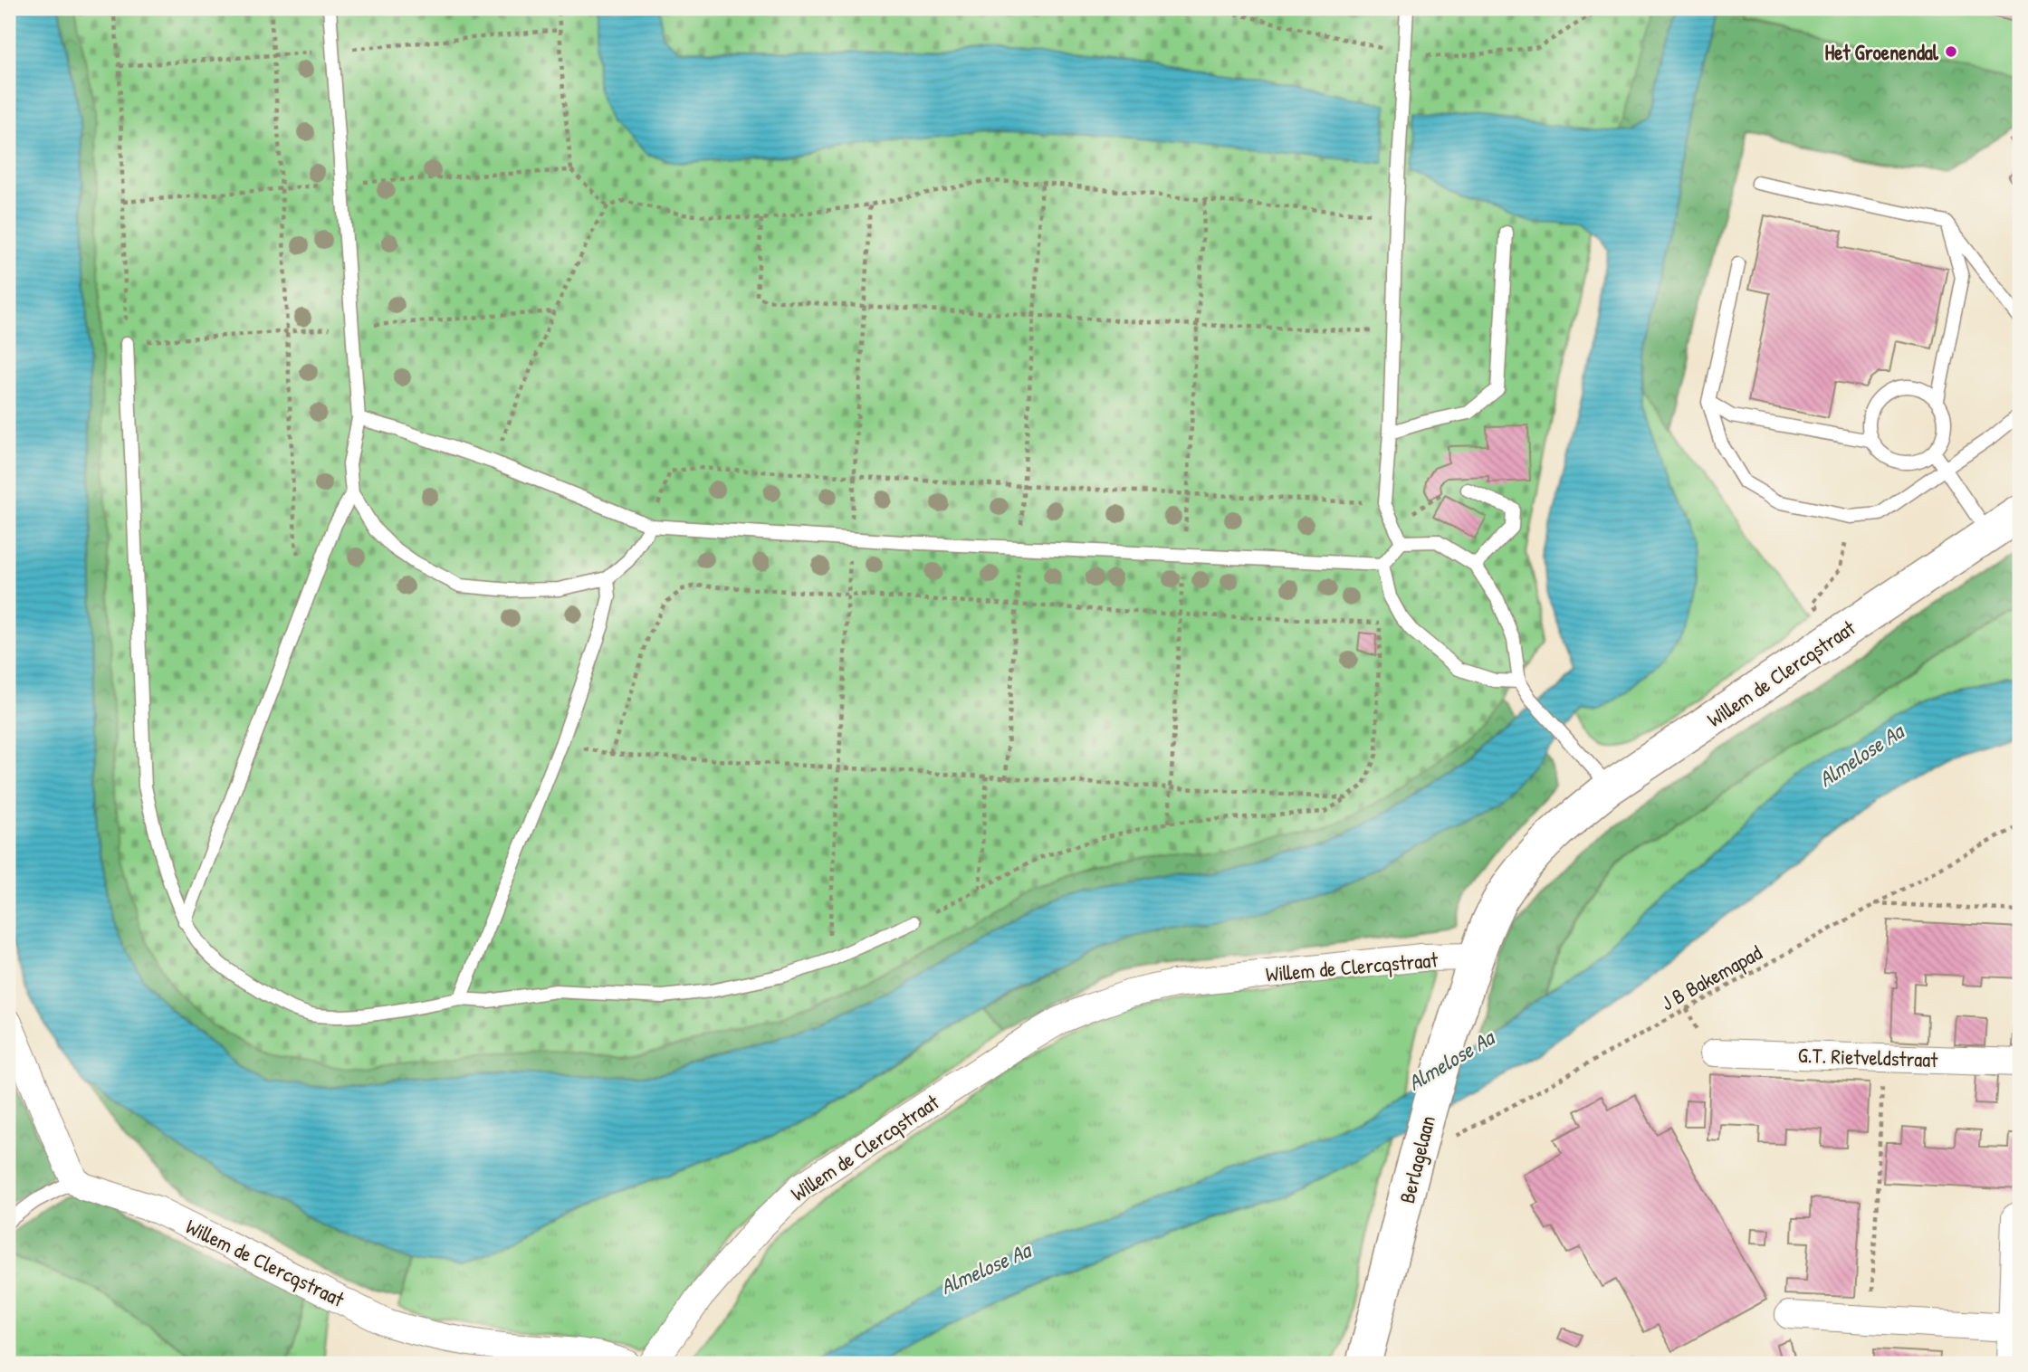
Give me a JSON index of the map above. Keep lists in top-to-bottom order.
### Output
{
  "streets": {
    "street": ["Willem de Clercqstraat", "G.T. Rietveldstraat", "Berlagelaan"],
    "path": ["J B Bakemapad"]
  },
  "crossings": [
    ["Willem de Clercqstraat", "Berlagelaan"],
    ["J B Bakemapad", "Berlagelaan"]
  ],
  "water": ["Almelose Aa"],
  "places": ["Het Groenendal"]
}
